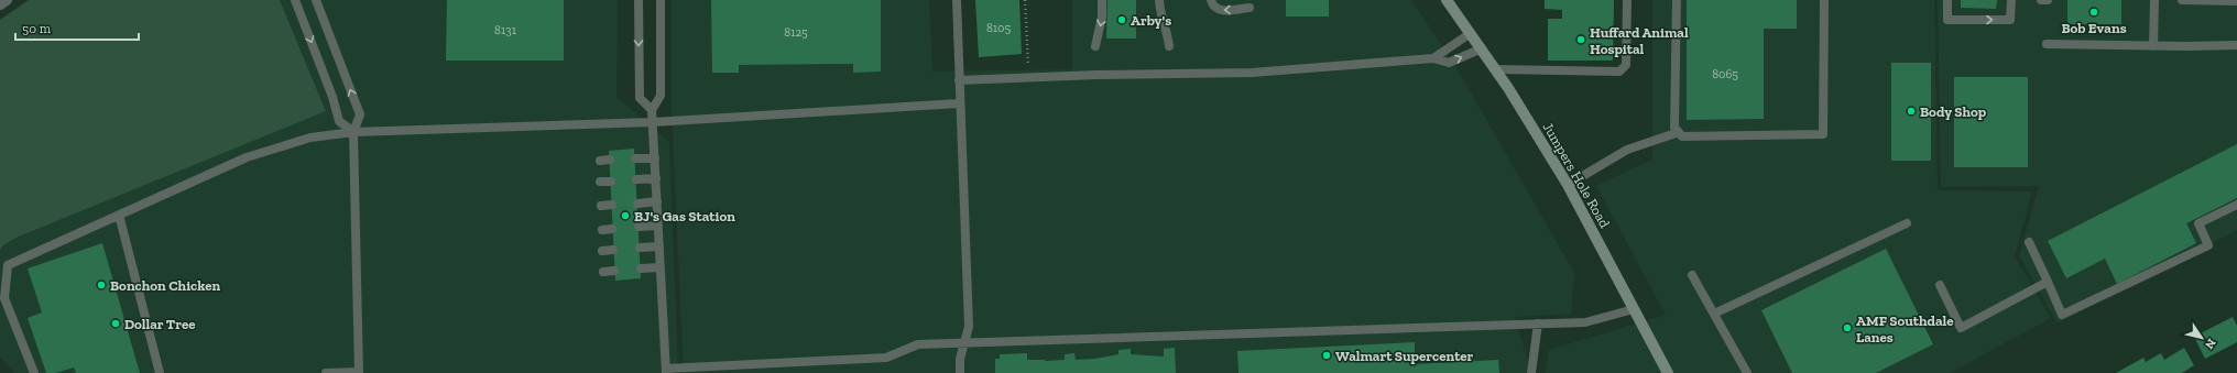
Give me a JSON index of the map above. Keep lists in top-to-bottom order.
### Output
{
  "streets": {
    "main road": ["Jumpers Hole Road"]
  },
  "places": [
    "Bob Evans",
    "Arby's",
    "Huffard Animal Hospital",
    "Body Shop",
    "BJ's Gas Station",
    "Bonchon Chicken",
    "Dollar Tree",
    "AMF Southdale Lanes",
    "Walmart Supercenter"
  ],
  "house_numbers": [
    "8105",
    "8131",
    "8125",
    "8065"
  ],
  "scale_bar": "50 m",
  "north": "bottom right"
}
